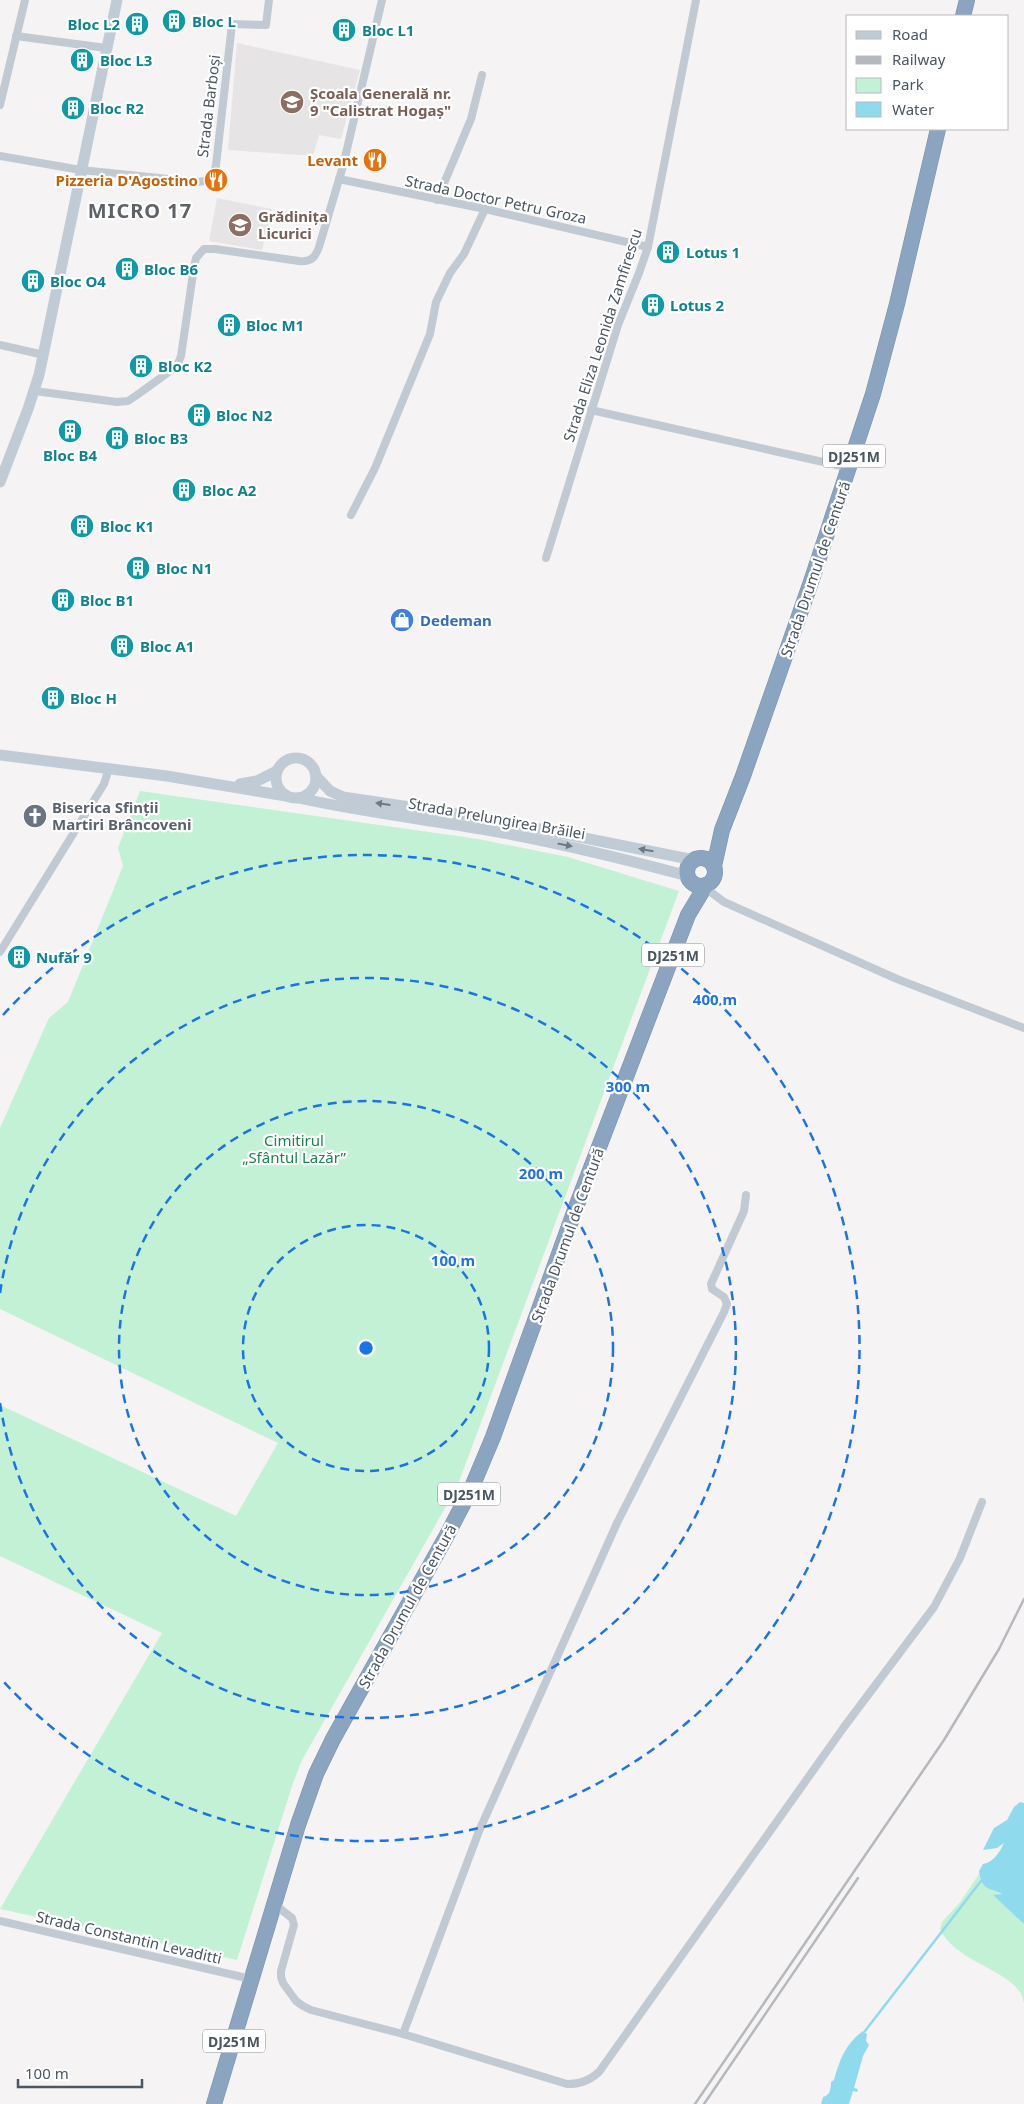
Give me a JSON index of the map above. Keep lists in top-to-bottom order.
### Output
{
  "streets": {
    "highway": ["DJ251M", "Strada Drumul de Centură"],
    "main road": ["Strada Prelungirea Brăilei"],
    "street": [
      "Strada Barboși",
      "Strada Doctor Petru Groza",
      "Strada Eliza Leonida Zamfirescu",
      "Strada Constantin Levaditti"
    ]
  },
  "crossings": [
    ["Strada Doctor Petru Groza", "Strada Eliza Leonida Zamfirescu"],
    ["Strada Drumul de Centură", "Strada Constantin Levaditti"]
  ],
  "districts": ["MICRO 17"],
  "parks": ["Cimitirul „Sfântul Lazăr”"],
  "places": {
    "building": [
      "Bloc L",
      "Bloc L2",
      "Bloc L1",
      "Bloc L3",
      "Bloc R2",
      "Lotus 1",
      "Bloc B6",
      "Bloc O4",
      "Lotus 2",
      "Bloc M1",
      "Bloc K2",
      "Bloc N2",
      "Bloc B4",
      "Bloc B3",
      "Bloc A2",
      "Bloc K1",
      "Bloc N1",
      "Bloc B1",
      "Bloc A1",
      "Bloc H",
      "Nufăr 9"
    ],
    "school or university": ["Școala Generală nr. 9 \"Calistrat Hogaș\"", "Grădinița Licurici"],
    "restaurant": ["Levant", "Pizzeria D'Agostino"],
    "shop": ["Dedeman"],
    "church": ["Biserica Sfinții Martiri Brâncoveni"]
  },
  "legend": [
    "Road",
    "Railway",
    "Park",
    "Water"
  ],
  "scale_bar": "100 m",
  "rings": [
    "400 m",
    "300 m",
    "200 m",
    "100 m"
  ]
}
